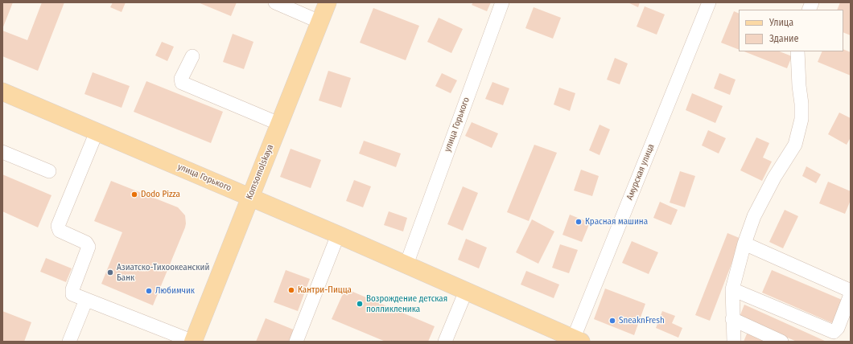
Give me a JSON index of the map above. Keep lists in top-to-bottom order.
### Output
{
  "streets": {
    "main road": ["улица Горького", "Komsomolskaya"],
    "street": ["Амурская улица"]
  },
  "crossings": [
    ["улица Горького", "Komsomolskaya"],
    ["улица Горького", "Амурская улица"]
  ],
  "places": [
    "Dodo Pizza",
    "Красная машина",
    "Азиатско-Тихоокеанский Банк",
    "Кантри-Пицца",
    "Любимчик",
    "Возрождение детская полликленика",
    "SneaknFresh"
  ],
  "legend": ["Улица", "Здание"]
}
